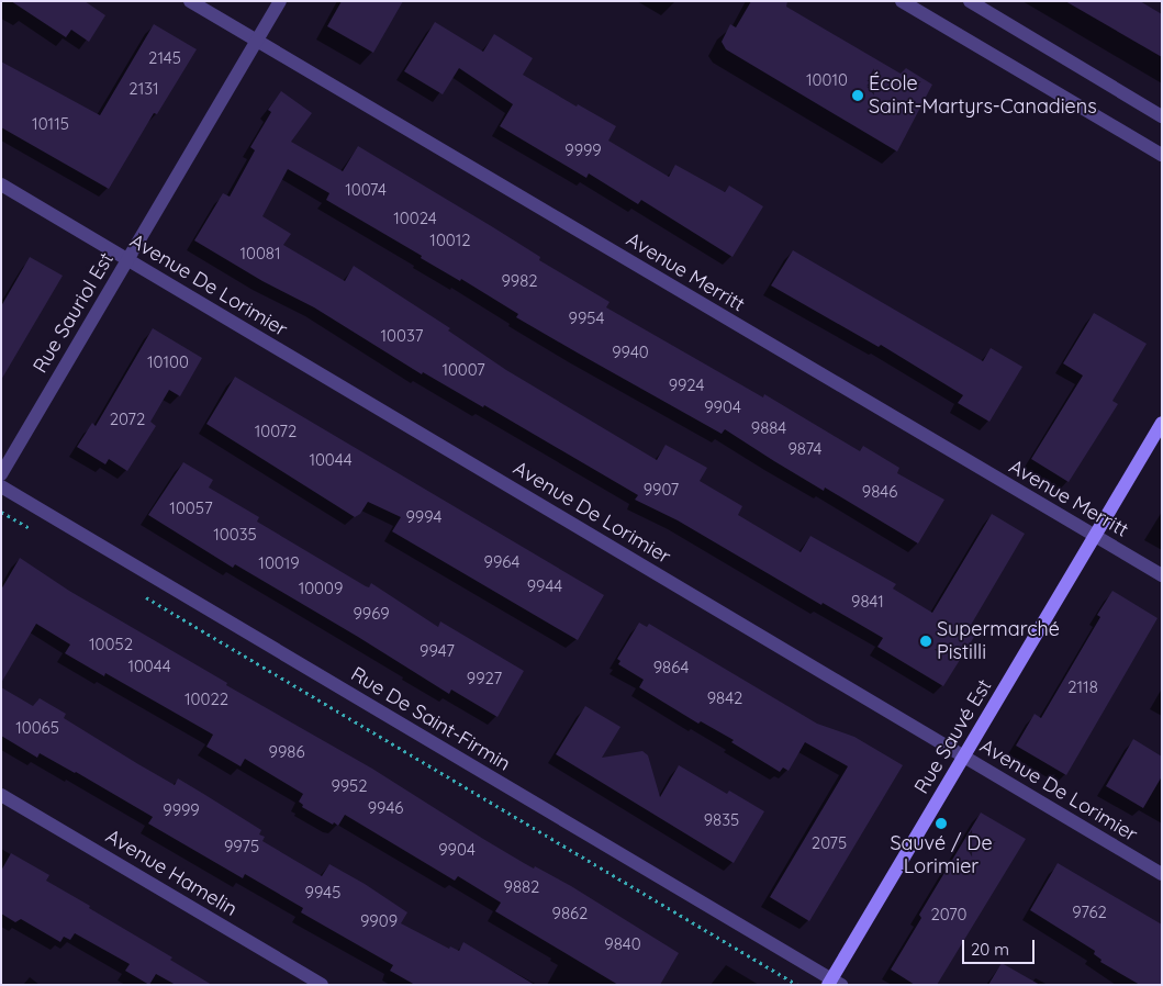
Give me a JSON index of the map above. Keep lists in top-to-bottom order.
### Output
{
  "streets": {
    "main road": ["Rue Sauvé Est"],
    "street": [
      "Avenue Merritt",
      "Avenue De Lorimier",
      "Rue Sauriol Est",
      "Rue De Saint-Firmin",
      "Avenue Hamelin"
    ]
  },
  "crossings": [
    ["Avenue Merritt", "Rue Sauriol Est"],
    ["Avenue Merritt", "Rue Sauvé Est"],
    ["Avenue De Lorimier", "Rue Sauriol Est"],
    ["Avenue De Lorimier", "Rue Sauvé Est"],
    ["Rue De Saint-Firmin", "Rue Sauvé Est"]
  ],
  "places": ["École Saint-Martyrs-Canadiens", "Supermarché Pistilli", "Sauvé / De Lorimier"],
  "house_numbers": [
    "2145",
    "10010",
    "2131",
    "10115",
    "9999",
    "10074",
    "10024",
    "10012",
    "10081",
    "9982",
    "9954",
    "10037",
    "9940",
    "10100",
    "10007",
    "9924",
    "9904",
    "2072",
    "9884",
    "10072",
    "9874",
    "10044",
    "9907",
    "9846",
    "10057",
    "9994",
    "10035",
    "9964",
    "10019",
    "9944",
    "10009",
    "9841",
    "9969",
    "10052",
    "9947",
    "10044",
    "9864",
    "9927",
    "2118",
    "9842",
    "10022",
    "10065",
    "9986",
    "9952",
    "9946",
    "9999",
    "9835",
    "2075",
    "9975",
    "9904",
    "9882",
    "9945",
    "9762",
    "9862",
    "2070",
    "9909",
    "9840"
  ],
  "scale_bar": "20 m"
}
